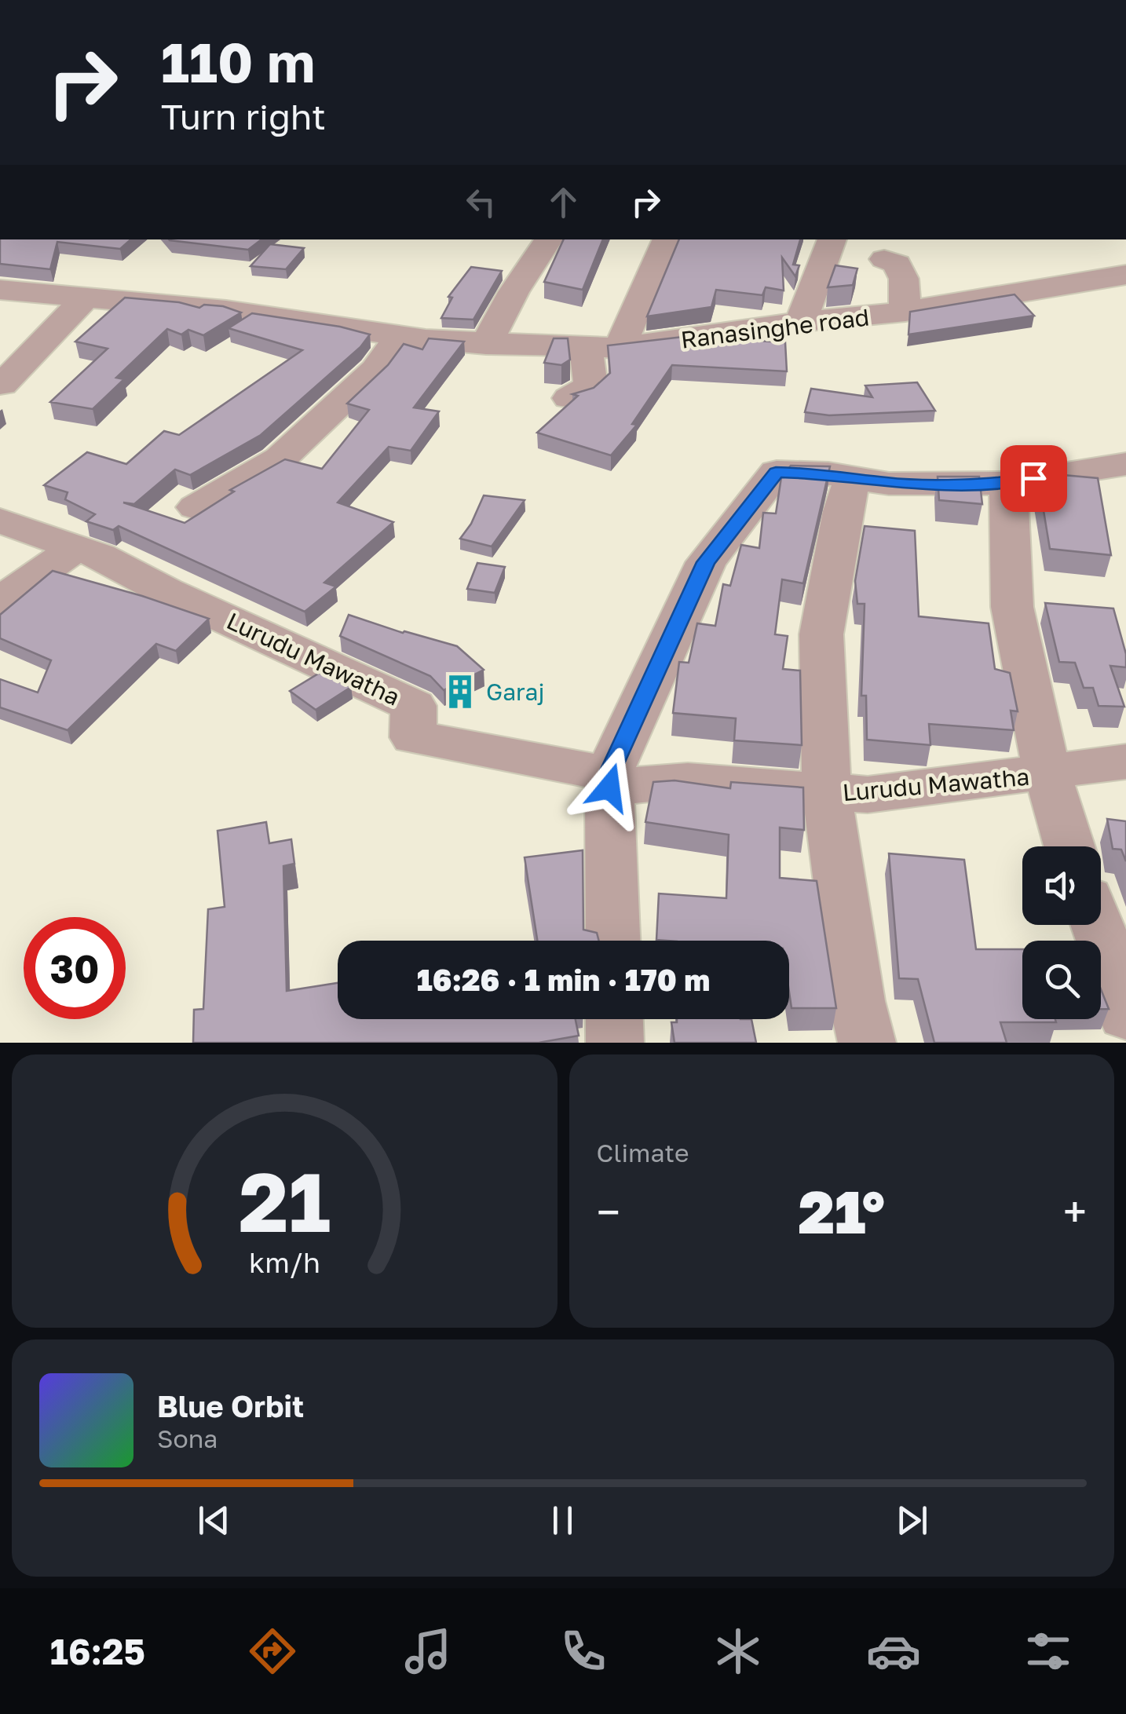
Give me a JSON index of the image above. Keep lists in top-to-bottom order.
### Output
{
  "streets": {
    "street": ["Ranasinghe road", "Lurudu Mawatha"]
  },
  "places": {
    "building": ["Garaj"]
  },
  "page": {
    "turn": ["110 m", "Turn right"],
    "limit": "30",
    "trip": "16:26 · 1 min · 170 m",
    "tile": "Climate",
    "heat": ["−", "21°", "+"],
    "song": ["Blue Orbit", "Sona"],
    "tabs": "16:25",
    "gauge": ["21", "km/h"]
  }
}
